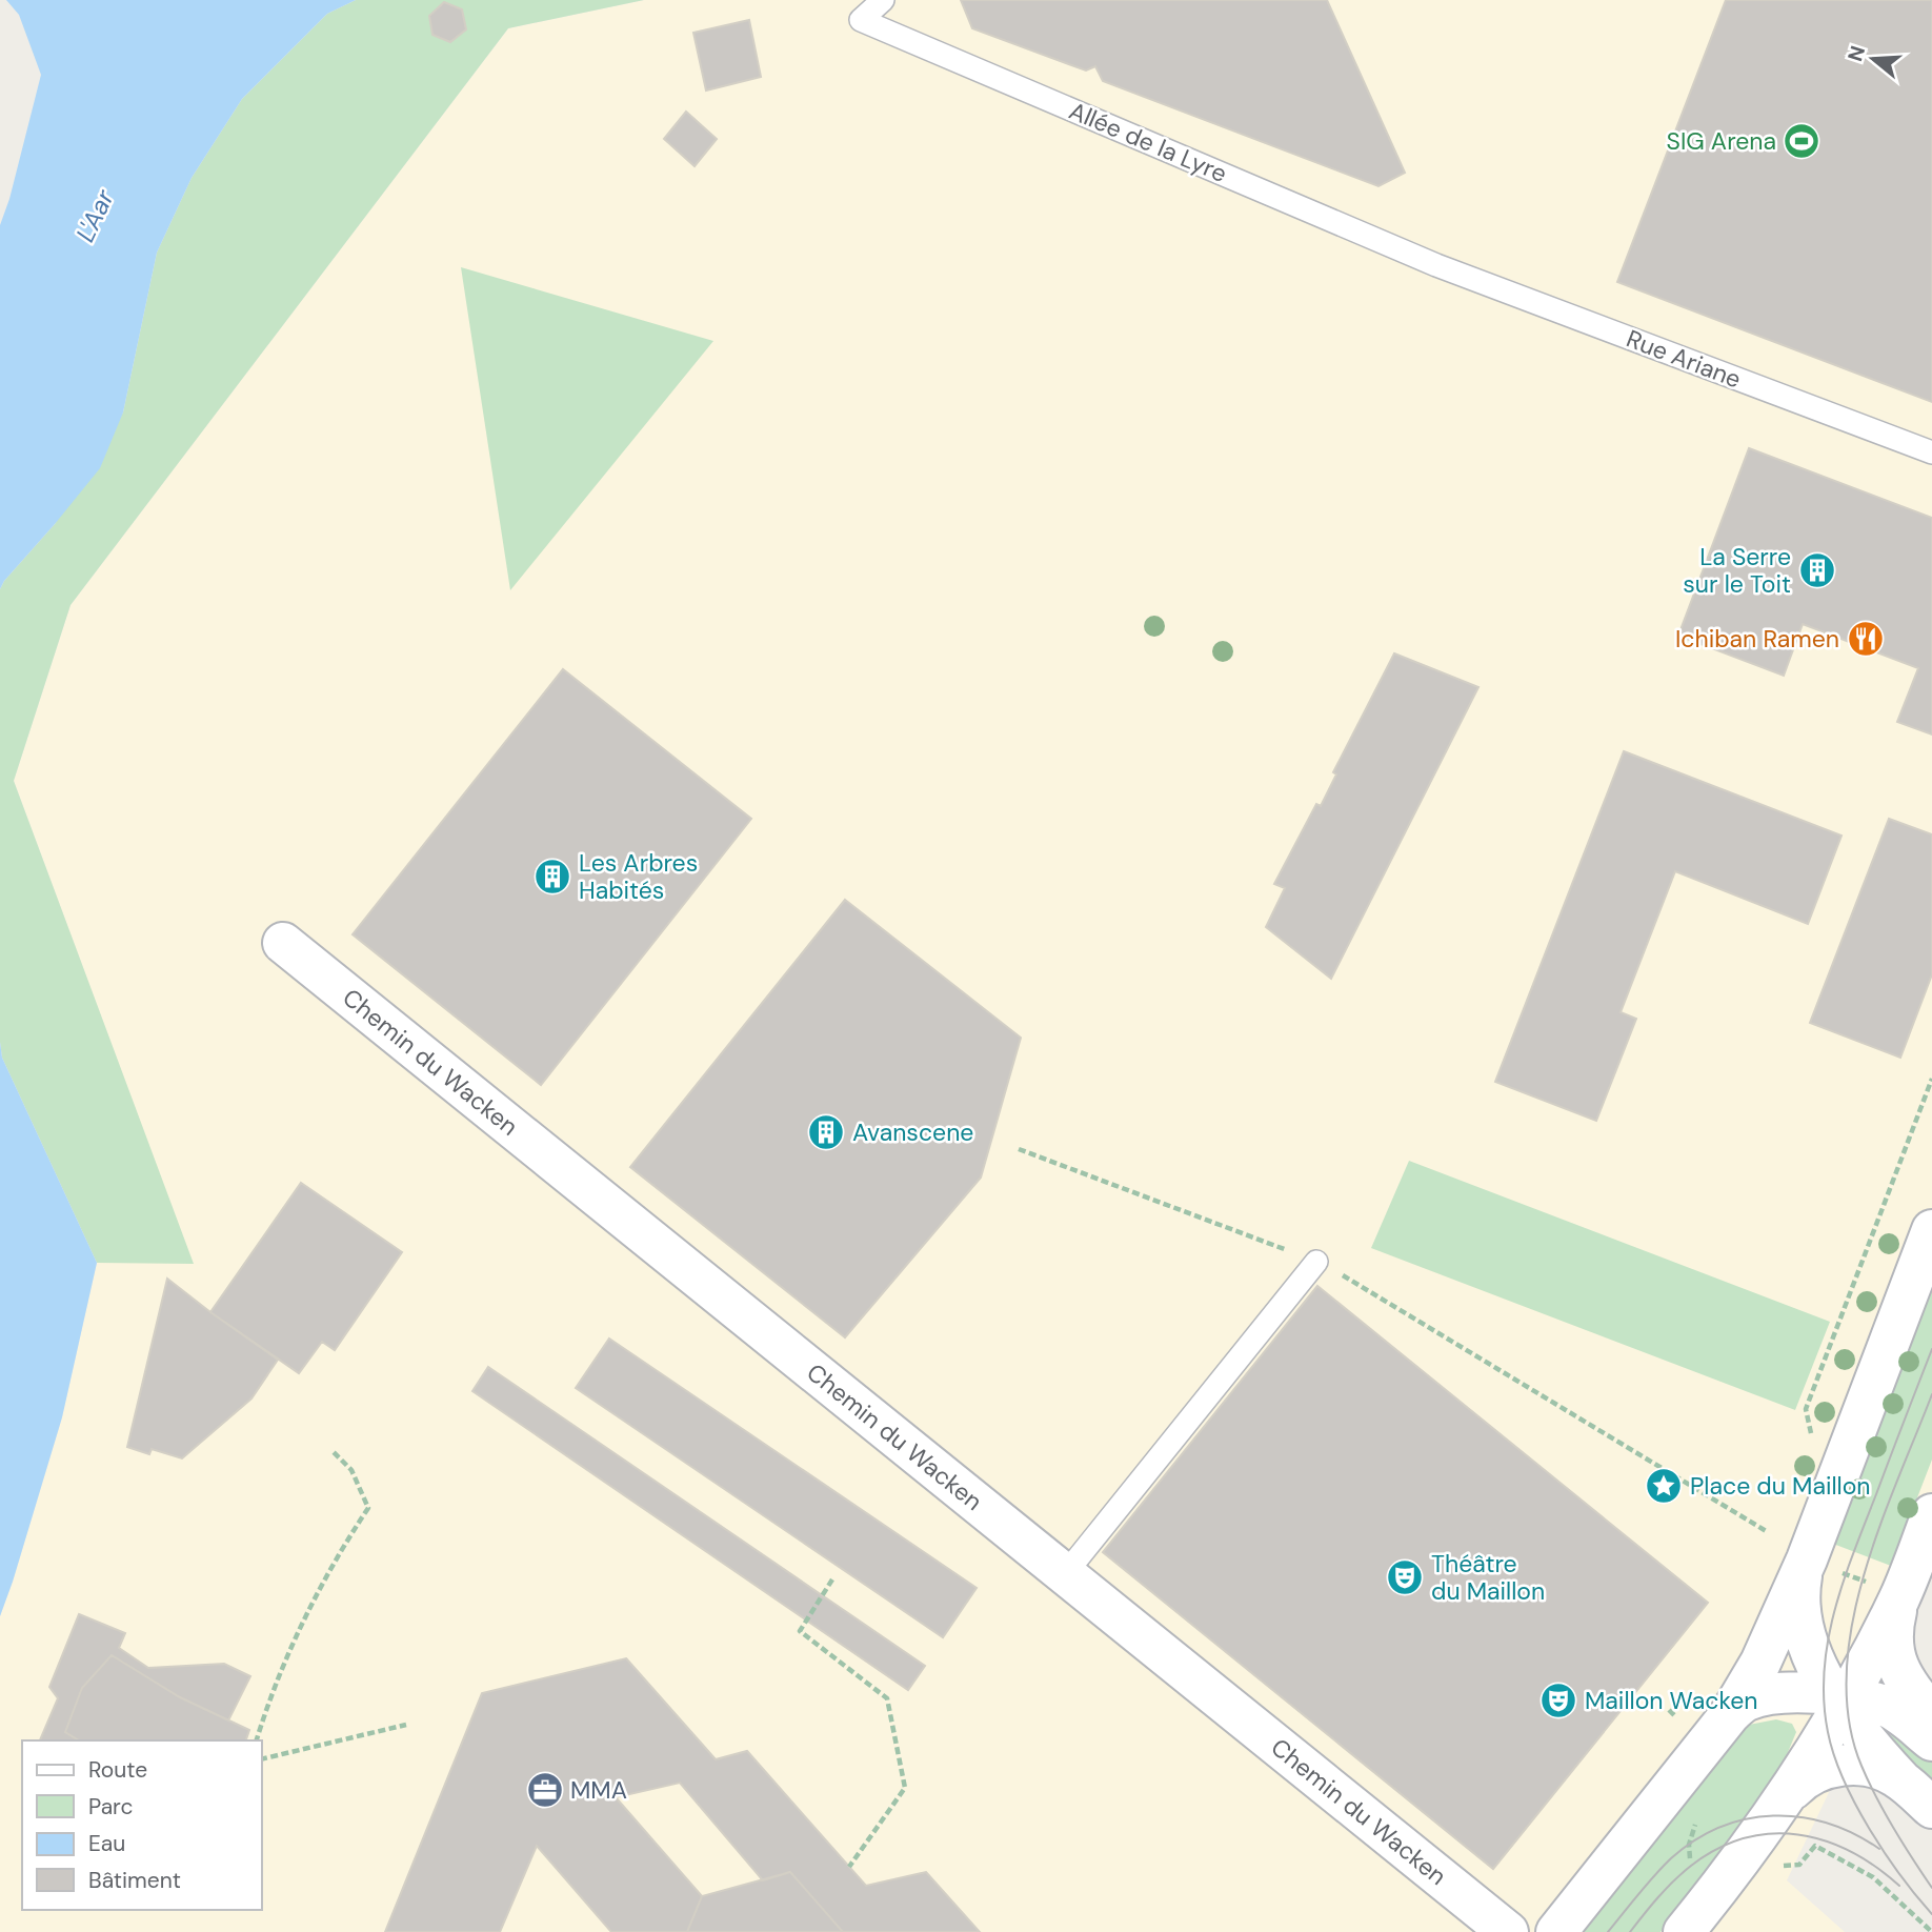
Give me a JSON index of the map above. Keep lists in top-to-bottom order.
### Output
{
  "streets": {
    "main road": ["Chemin du Wacken"],
    "lane": ["Allée de la Lyre", "Rue Ariane"]
  },
  "crossings": [
    ["Allée de la Lyre", "Rue Ariane"]
  ],
  "water": ["L'Aar"],
  "places": {
    "sports": ["SIG Arena"],
    "building": ["La Serre sur le Toit", "Les Arbres Habités", "Avanscene"],
    "restaurant": ["Ichiban Ramen"],
    "place": ["Place du Maillon"],
    "theatre": ["Théâtre du Maillon", "Maillon Wacken"],
    "office": ["MMA"]
  },
  "legend": [
    "Route",
    "Parc",
    "Eau",
    "Bâtiment"
  ],
  "north": "left"
}
